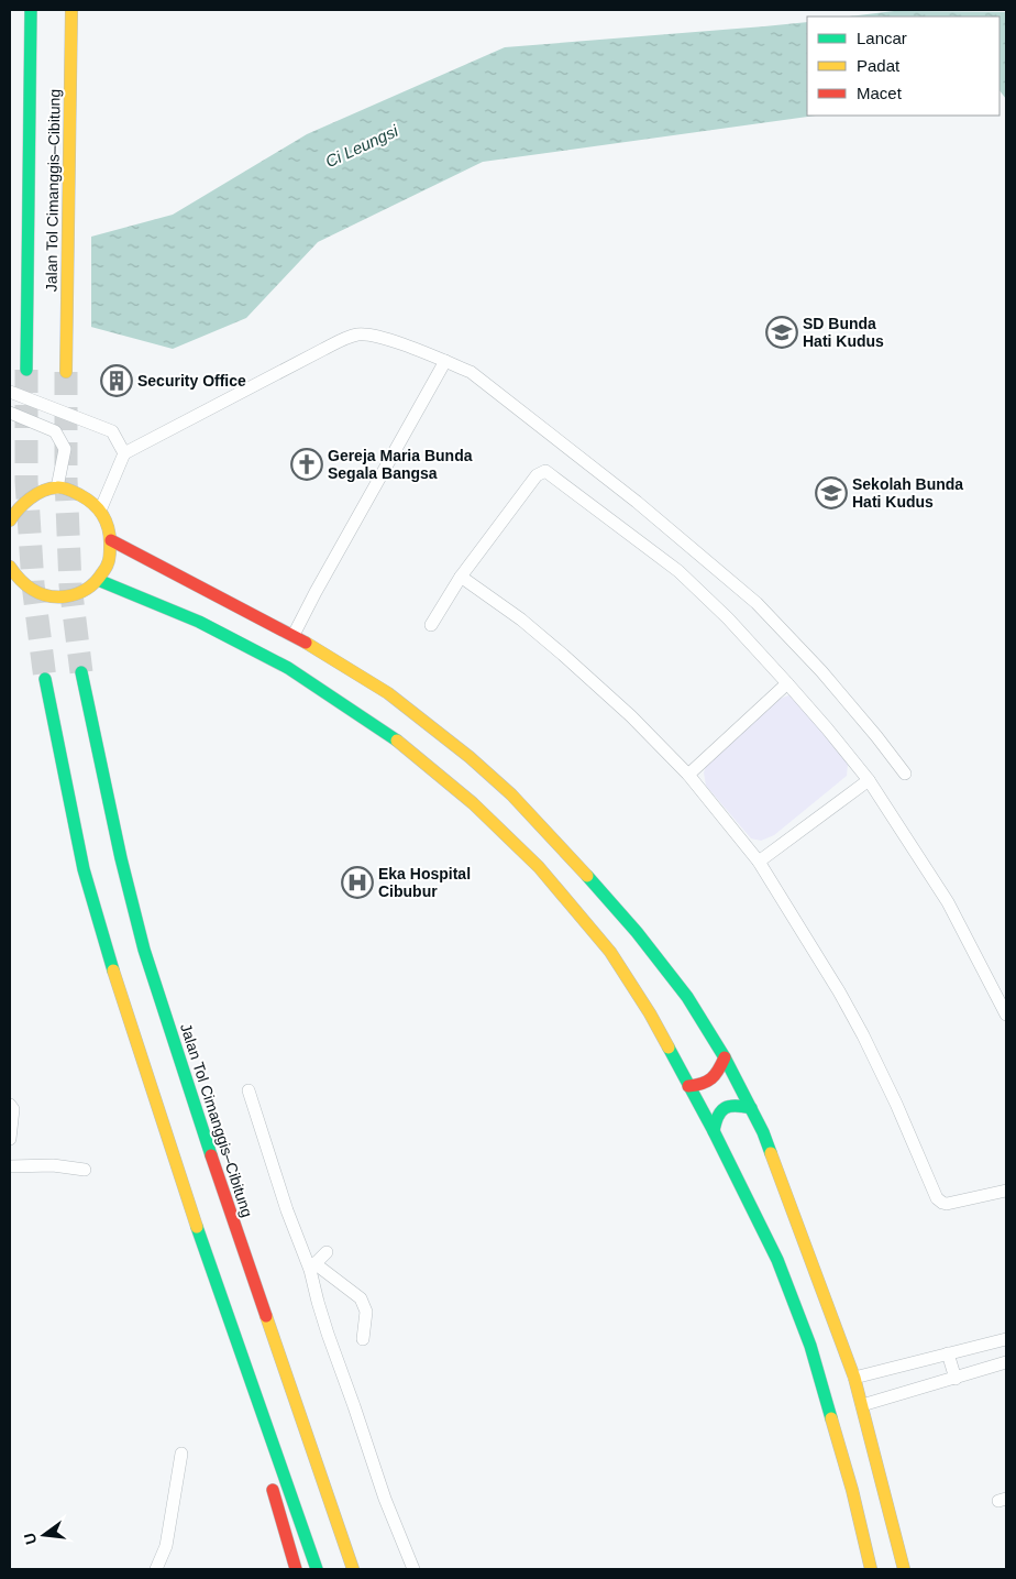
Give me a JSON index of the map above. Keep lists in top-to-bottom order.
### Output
{
  "streets": {
    "main road": ["Jalan Tol Cimanggis–Cibitung"]
  },
  "water": ["Ci Leungsi"],
  "places": {
    "school or university": ["SD Bunda Hati Kudus", "Sekolah Bunda Hati Kudus"],
    "building": ["Security Office"],
    "church": ["Gereja Maria Bunda Segala Bangsa"],
    "hospital": ["Eka Hospital Cibubur"]
  },
  "legend": ["Lancar", "Padat", "Macet"],
  "north": "left"
}
